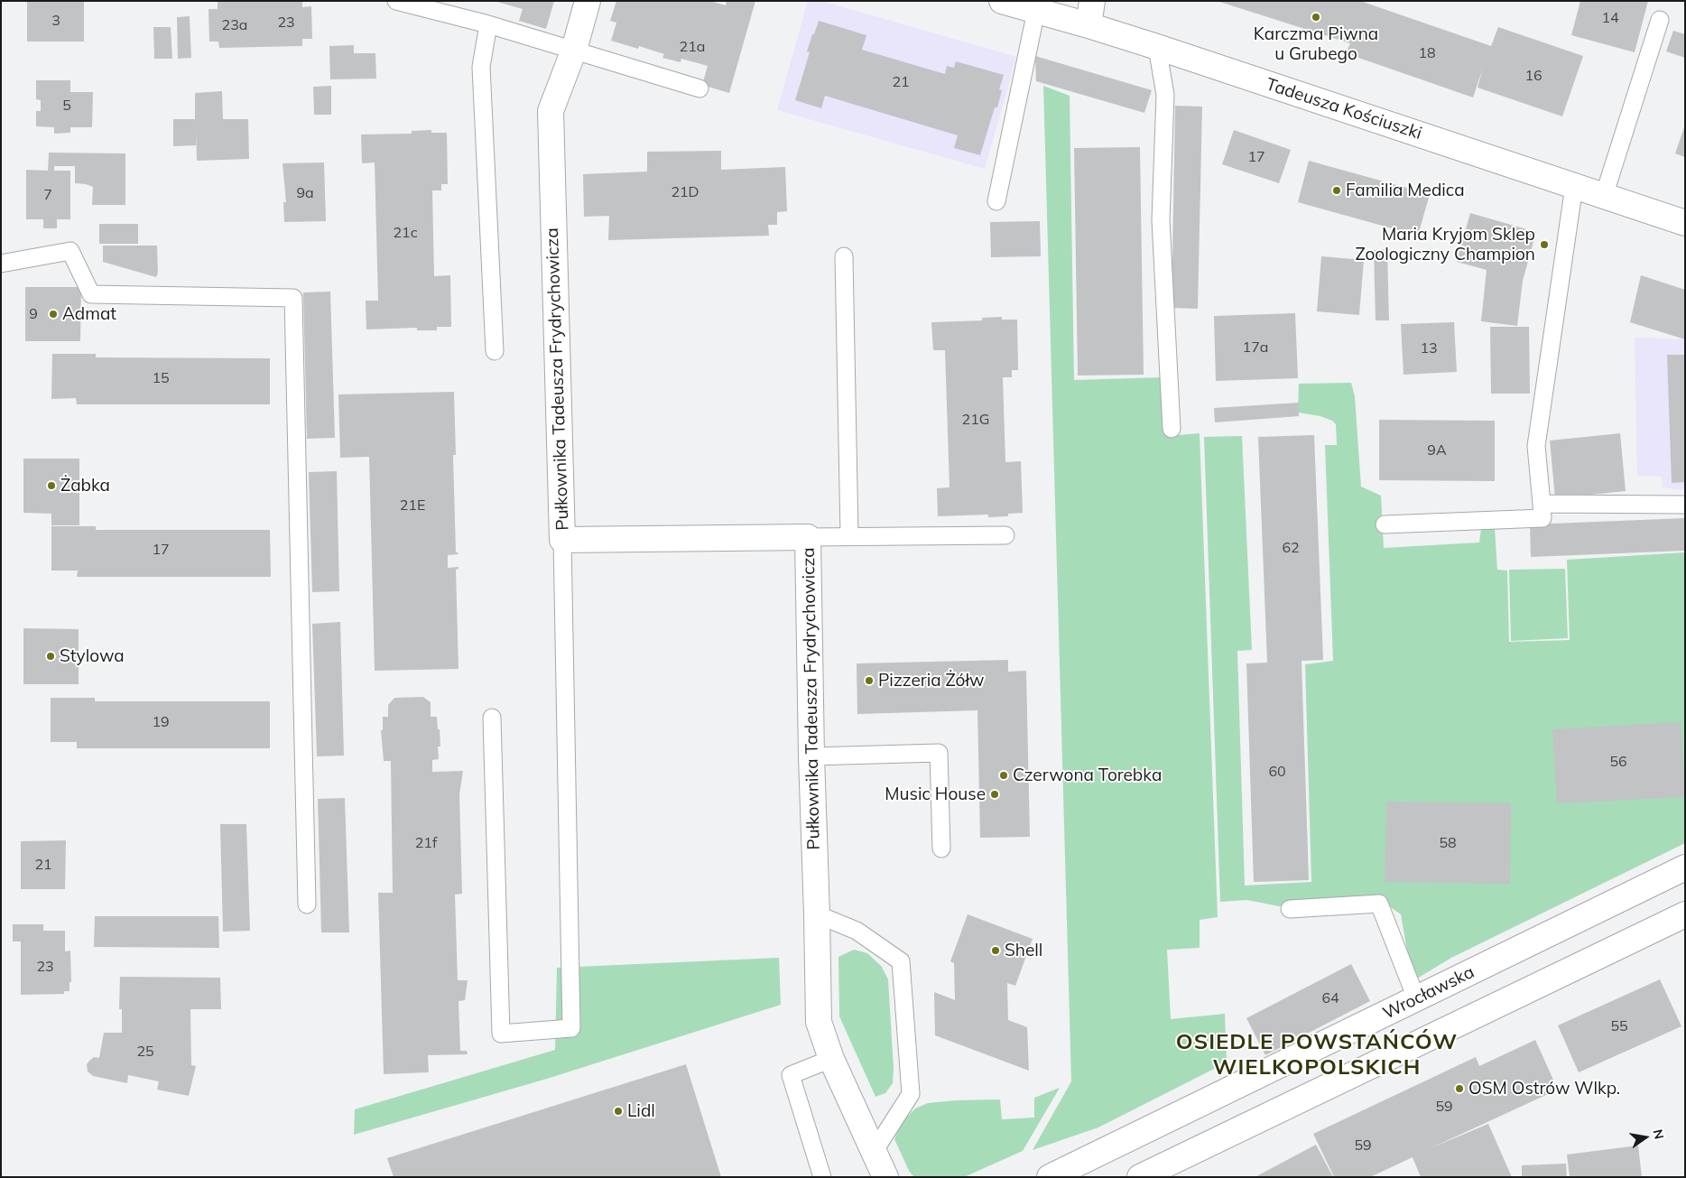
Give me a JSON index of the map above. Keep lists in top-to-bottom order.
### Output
{
  "streets": {
    "street": ["Tadeusza Kościuszki", "Pułkownika Tadeusza Frydrychowicza", "Wrocławska"]
  },
  "districts": ["OSIEDLE POWSTAŃCÓW WIELKOPOLSKICH"],
  "places": [
    "Karczma Piwna u Grubego",
    "Familia Medica",
    "Maria Kryjom Sklep Zoologiczny Champion",
    "Admat",
    "Żabka",
    "Stylowa",
    "Pizzeria Żółw",
    "Czerwona Torebka",
    "Music House",
    "Shell",
    "OSM Ostrów Wlkp.",
    "Lidl"
  ],
  "house_numbers": [
    "14",
    "3",
    "23",
    "23a",
    "21a",
    "18",
    "16",
    "21",
    "5",
    "17",
    "21D",
    "9a",
    "7",
    "21c",
    "9",
    "17a",
    "13",
    "15",
    "21G",
    "9A",
    "21E",
    "62",
    "17",
    "19",
    "56",
    "60",
    "21f",
    "58",
    "21",
    "23",
    "64",
    "55",
    "25",
    "59",
    "59"
  ],
  "north": "right"
}
